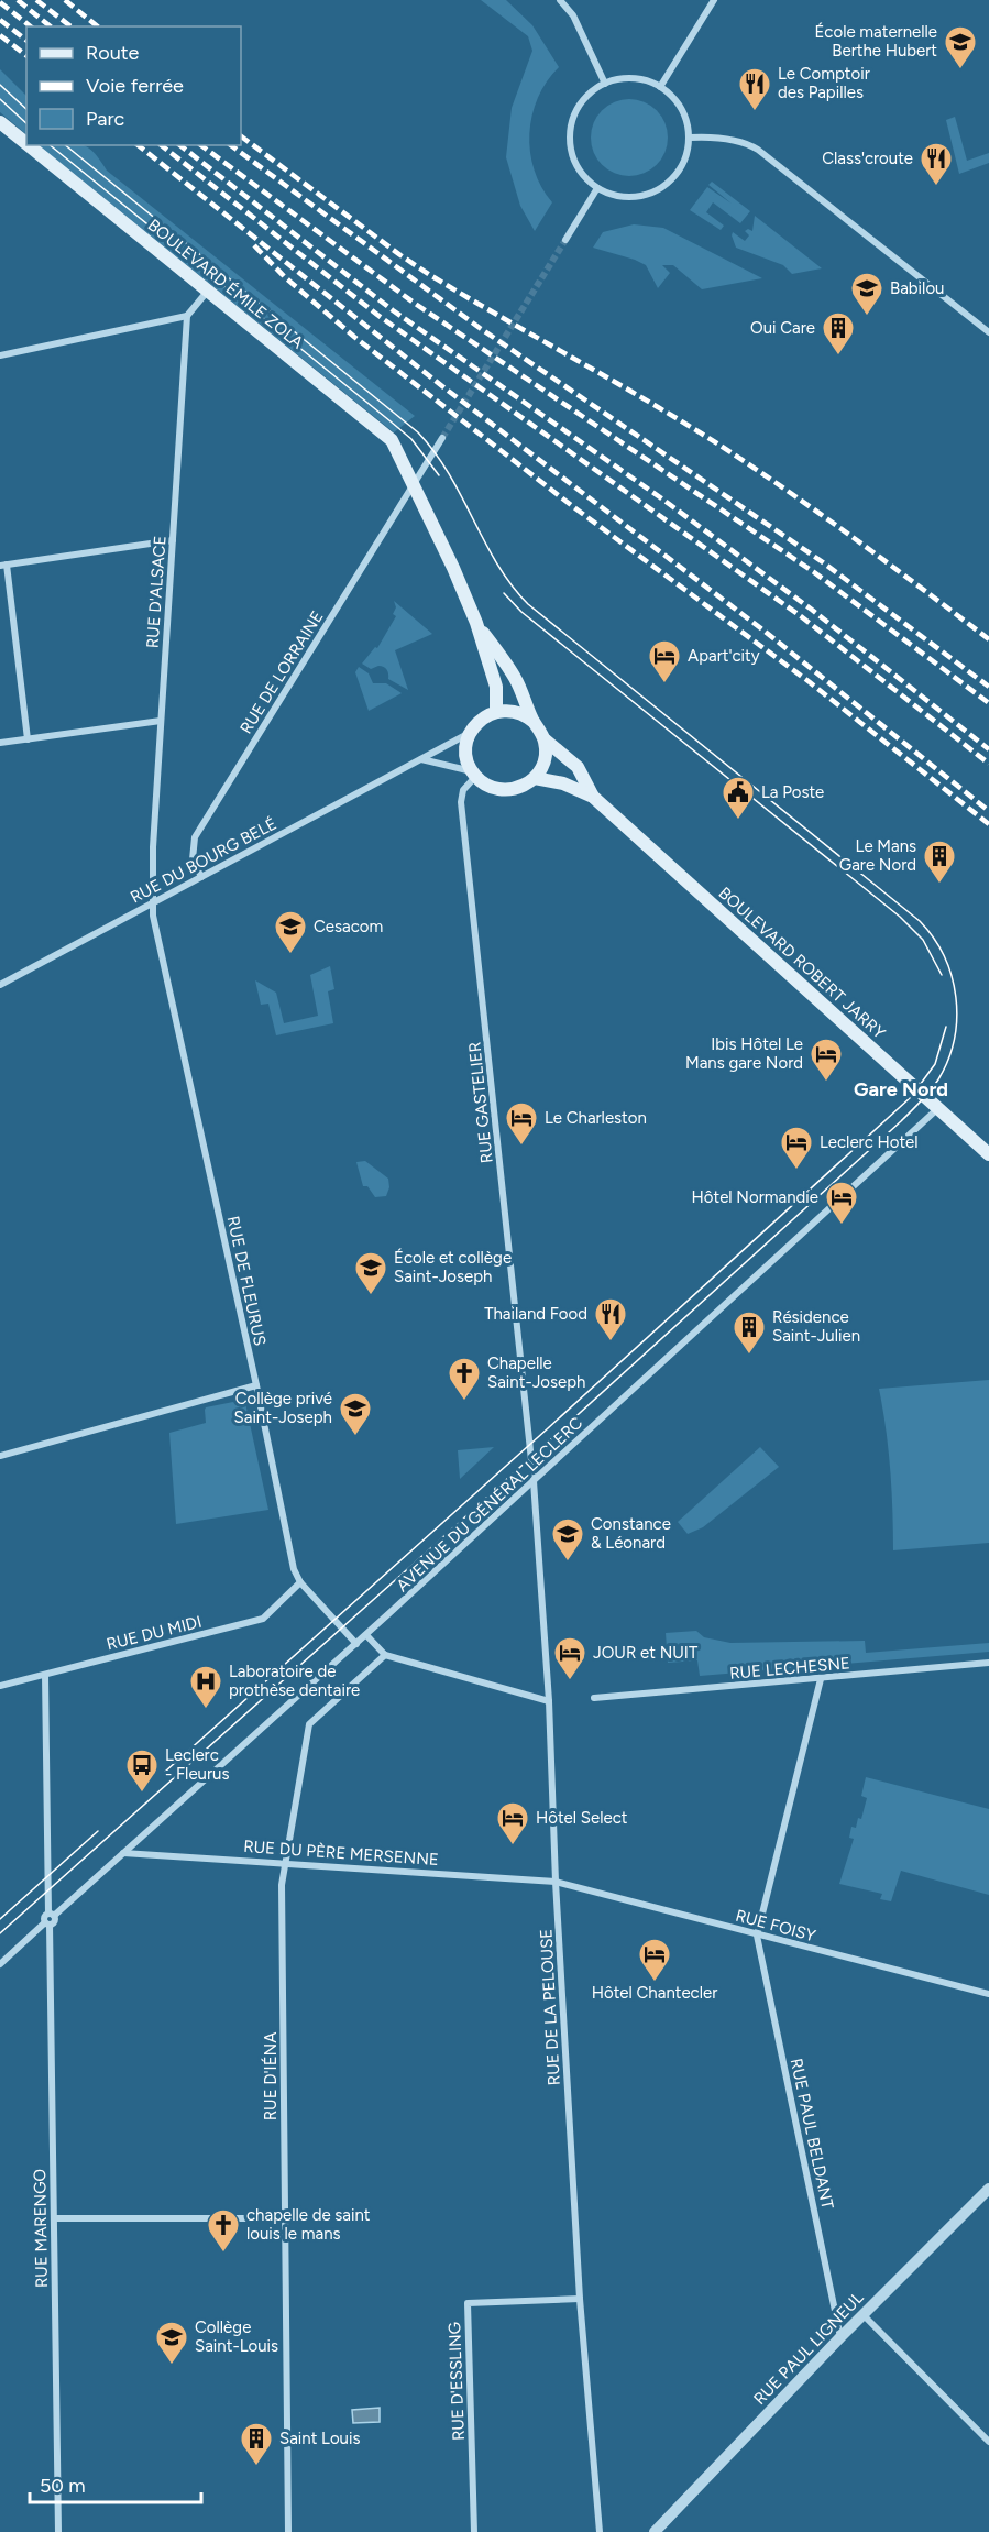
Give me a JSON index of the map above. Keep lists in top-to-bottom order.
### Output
{
  "streets": {
    "main road": ["BOULEVARD ÉMILE ZOLA", "BOULEVARD ROBERT JARRY"],
    "street": [
      "RUE D'ALSACE",
      "RUE DE LORRAINE",
      "RUE DU BOURG BELÉ",
      "RUE GASTELIER",
      "RUE DE FLEURUS",
      "AVENUE DU GÉNÉRAL LECLERC",
      "RUE DU MIDI",
      "RUE LECHESNE",
      "RUE DU PÈRE MERSENNE",
      "RUE FOISY",
      "RUE DE LA PELOUSE",
      "RUE D'IÉNA",
      "RUE PAUL BELDANT",
      "RUE MARENGO",
      "RUE PAUL LIGNEUL",
      "RUE D'ESSLING"
    ]
  },
  "crossings": [
    ["BOULEVARD ÉMILE ZOLA", "RUE DE LORRAINE"],
    ["BOULEVARD ÉMILE ZOLA", "BOULEVARD ROBERT JARRY"],
    ["RUE D'ALSACE", "RUE DU BOURG BELÉ"],
    ["RUE D'ALSACE", "RUE DE FLEURUS"],
    ["RUE DE LORRAINE", "RUE DU BOURG BELÉ"],
    ["RUE DE LORRAINE", "BOULEVARD ROBERT JARRY"],
    ["RUE DU BOURG BELÉ", "BOULEVARD ROBERT JARRY"],
    ["RUE DU BOURG BELÉ", "RUE GASTELIER"],
    ["RUE DU BOURG BELÉ", "RUE DE FLEURUS"],
    ["BOULEVARD ROBERT JARRY", "RUE GASTELIER"],
    ["BOULEVARD ROBERT JARRY", "AVENUE DU GÉNÉRAL LECLERC"],
    ["RUE GASTELIER", "AVENUE DU GÉNÉRAL LECLERC"],
    ["RUE GASTELIER", "RUE DE LA PELOUSE"],
    ["RUE DE FLEURUS", "AVENUE DU GÉNÉRAL LECLERC"],
    ["RUE DE FLEURUS", "RUE DU MIDI"],
    ["AVENUE DU GÉNÉRAL LECLERC", "RUE DU PÈRE MERSENNE"],
    ["AVENUE DU GÉNÉRAL LECLERC", "RUE DE LA PELOUSE"],
    ["RUE DU PÈRE MERSENNE", "RUE FOISY"],
    ["RUE DU PÈRE MERSENNE", "RUE DE LA PELOUSE"],
    ["RUE DU PÈRE MERSENNE", "RUE D'IÉNA"],
    ["RUE FOISY", "RUE DE LA PELOUSE"],
    ["RUE FOISY", "RUE PAUL BELDANT"],
    ["RUE DE LA PELOUSE", "RUE D'ESSLING"],
    ["RUE PAUL BELDANT", "RUE PAUL LIGNEUL"]
  ],
  "districts": ["Gare Nord"],
  "places": {
    "school or university": [
      "École maternelle Berthe Hubert",
      "Babilou",
      "Cesacom",
      "École et collège Saint-Joseph",
      "Collège privé Saint-Joseph",
      "Constance & Léonard",
      "Collège Saint-Louis"
    ],
    "restaurant": ["Le Comptoir des Papilles", "Class'croute", "Thailand Food"],
    "building": [
      "Oui Care",
      "Le Mans Gare Nord",
      "Résidence Saint-Julien",
      "Saint Louis"
    ],
    "hotel": [
      "Apart'city",
      "Ibis Hôtel Le Mans gare Nord",
      "Le Charleston",
      "Leclerc Hotel",
      "Hôtel Normandie",
      "JOUR et NUIT",
      "Hôtel Select",
      "Hôtel Chantecler"
    ],
    "public building": ["La Poste"],
    "church": ["Chapelle Saint-Joseph", "chapelle de saint louis le mans"],
    "hospital": ["Laboratoire de prothèse dentaire"],
    "bus stop": ["Leclerc - Fleurus"]
  },
  "legend": ["Route", "Voie ferrée", "Parc"],
  "scale_bar": "50 m"
}
